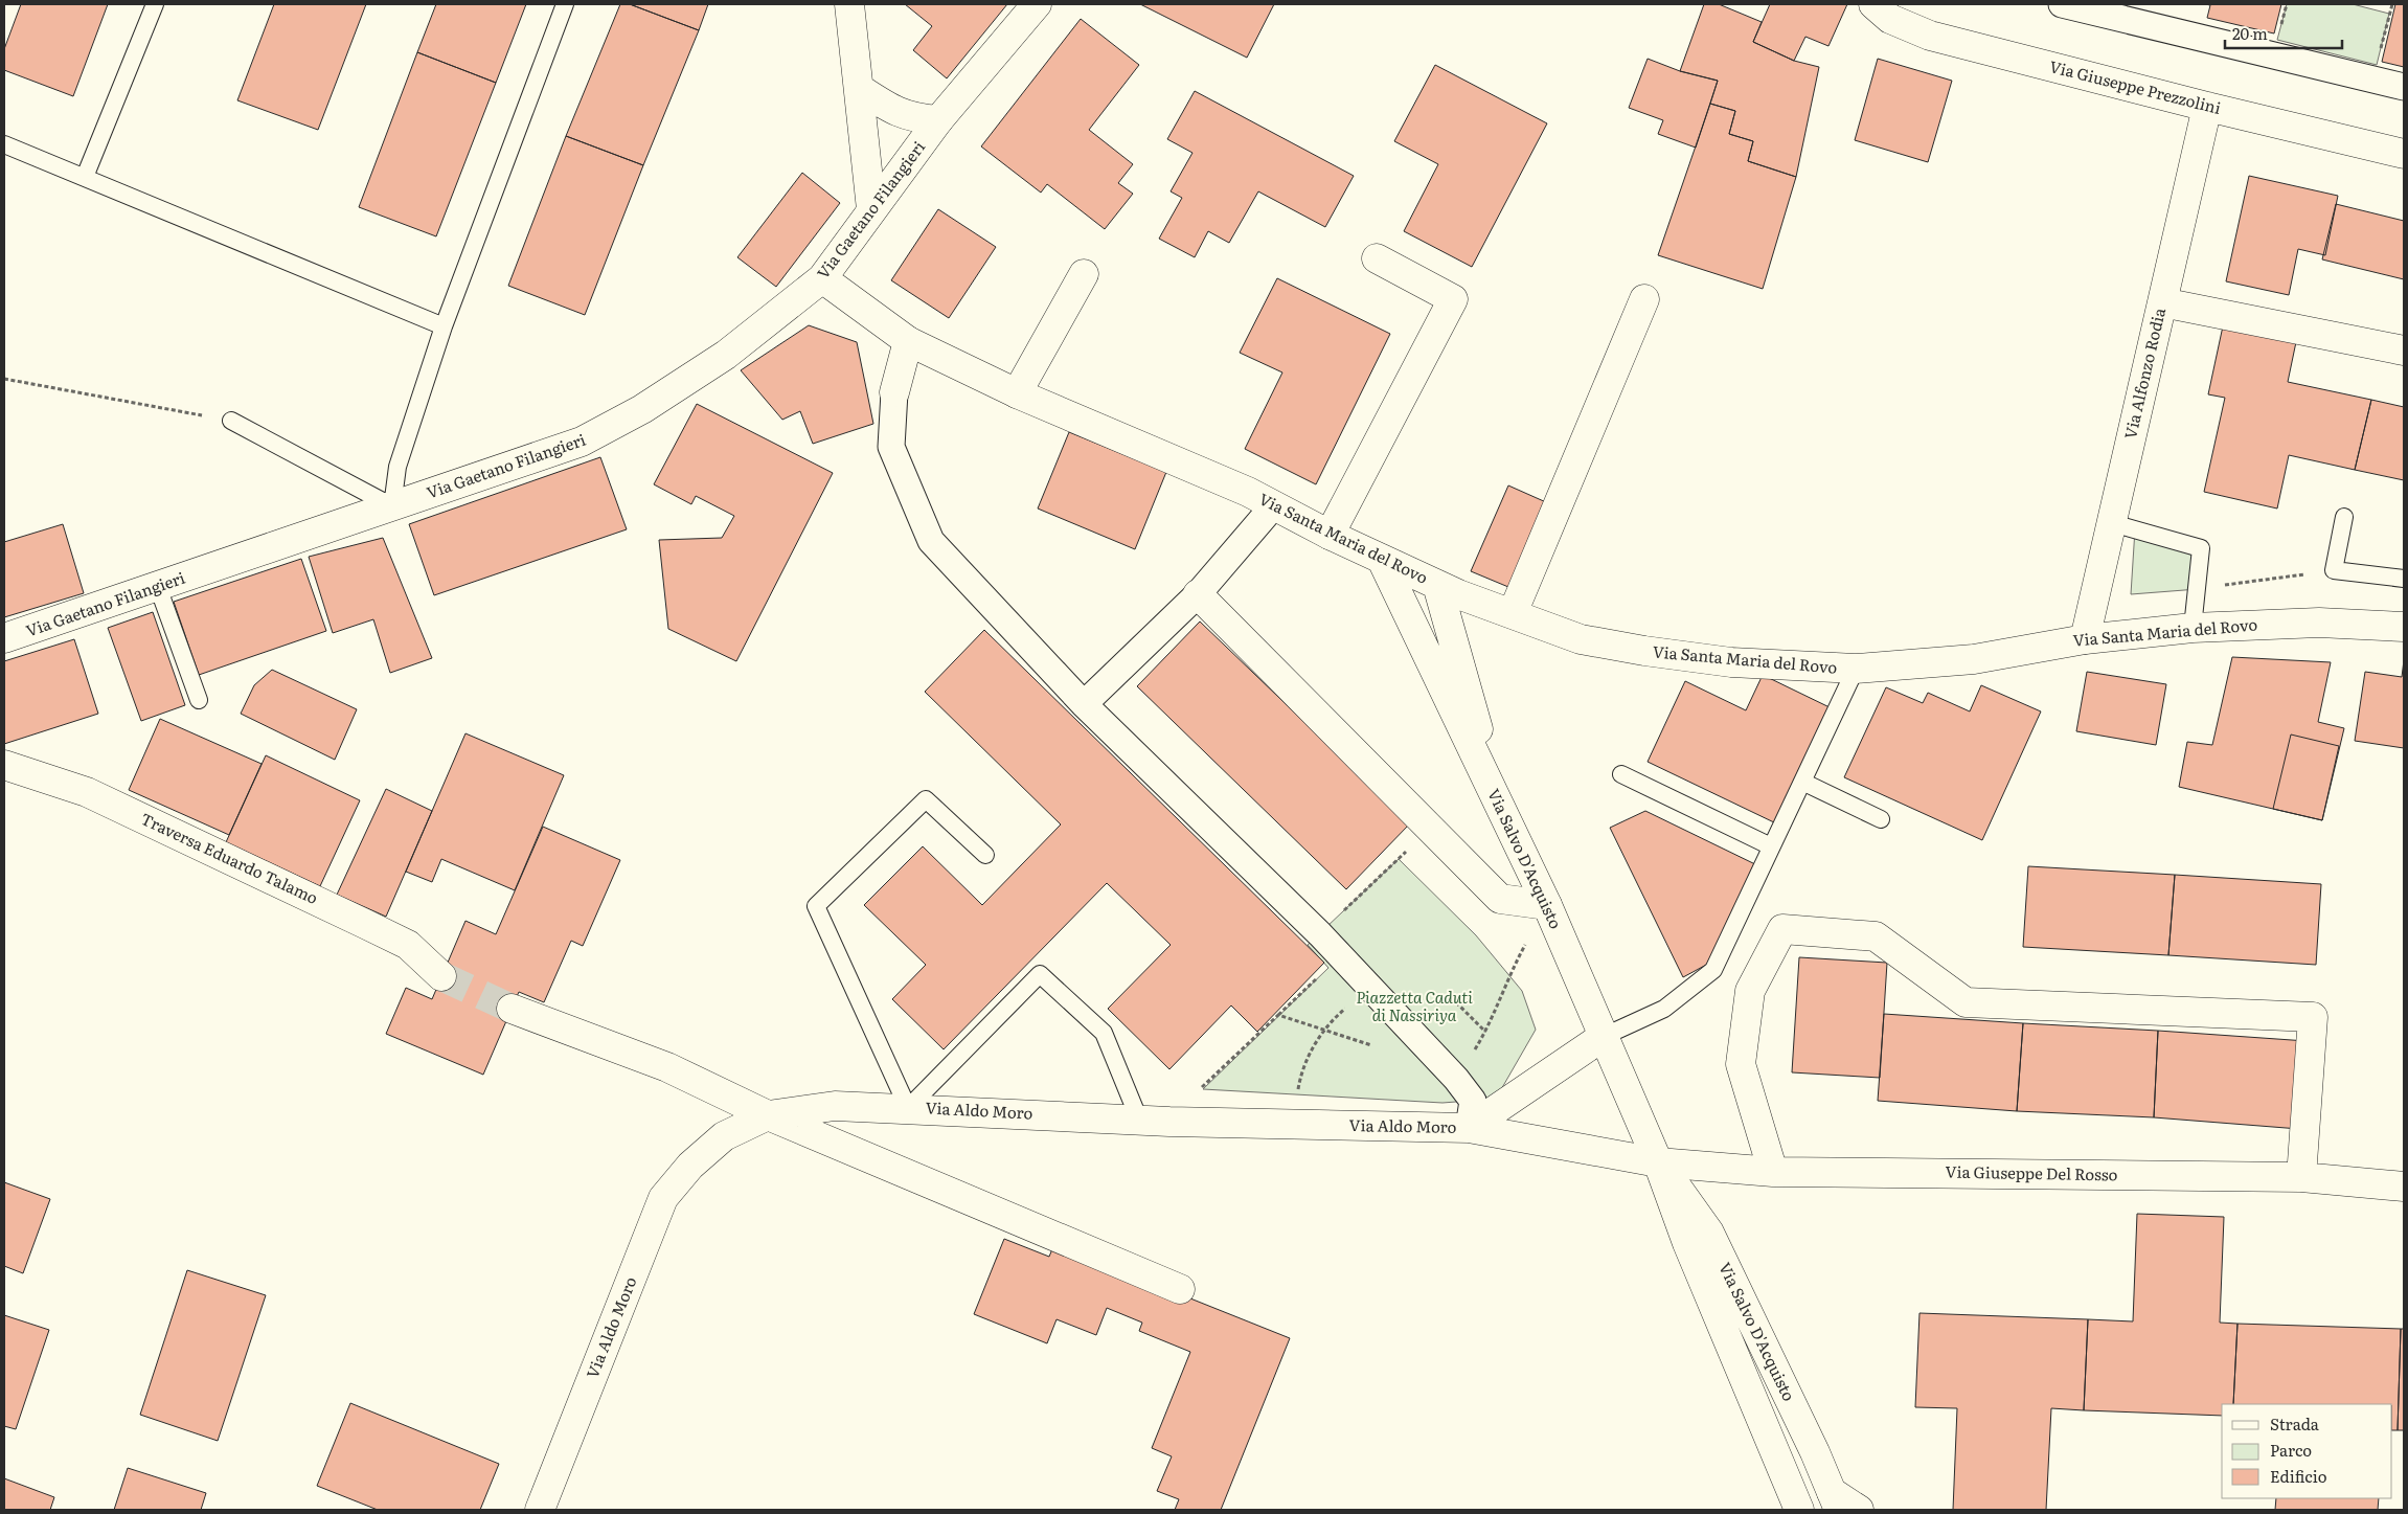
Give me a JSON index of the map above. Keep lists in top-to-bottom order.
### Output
{
  "streets": {
    "street": [
      "Via Giuseppe Prezzolini",
      "Via Gaetano Filangieri",
      "Via Alfonzo Rodia",
      "Via Santa Maria del Rovo",
      "Traversa Eduardo Talamo",
      "Via Salvo D'Acquisto",
      "Via Aldo Moro",
      "Via Giuseppe Del Rosso"
    ]
  },
  "crossings": [
    ["Via Giuseppe Prezzolini", "Via Alfonzo Rodia"],
    ["Via Gaetano Filangieri", "Via Santa Maria del Rovo"],
    ["Via Alfonzo Rodia", "Via Santa Maria del Rovo"],
    ["Via Santa Maria del Rovo", "Via Salvo D'Acquisto"],
    ["Via Salvo D'Acquisto", "Via Aldo Moro"],
    ["Via Salvo D'Acquisto", "Via Giuseppe Del Rosso"],
    ["Via Aldo Moro", "Via Giuseppe Del Rosso"]
  ],
  "parks": ["Piazzetta Caduti di Nassiriya"],
  "legend": ["Strada", "Parco", "Edificio"],
  "scale_bar": "20 m"
}
